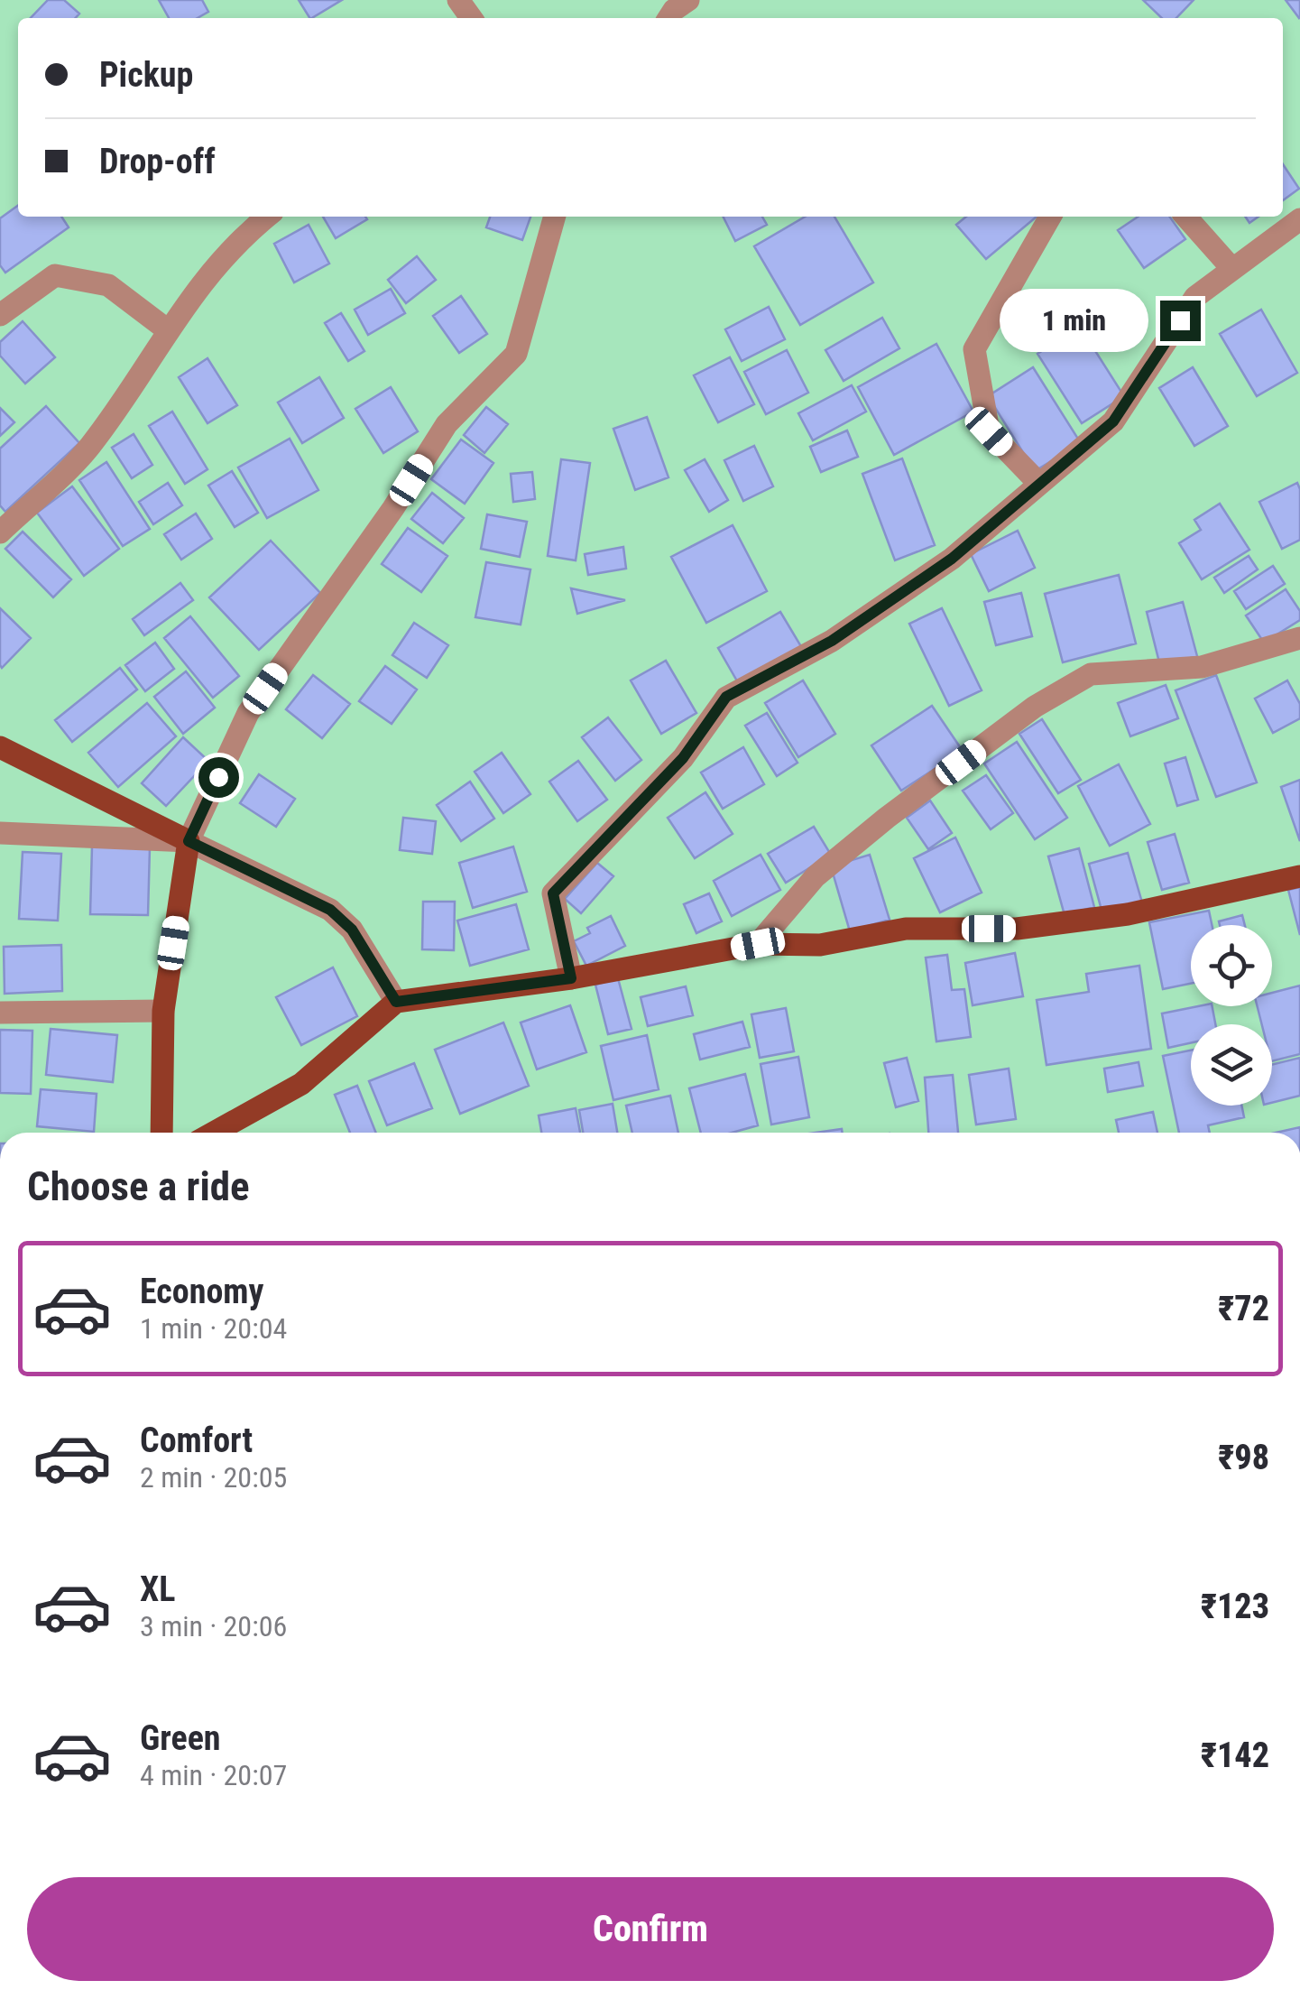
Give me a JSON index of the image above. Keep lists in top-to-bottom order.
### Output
{
  "page": {
    "banner": ["Pickup", "Drop-off"],
    "bubble": "1 min",
    "heading": "Choose a ride",
    "list": [
      {
        "name": "Economy",
        "note": "1 min · 20:04",
        "value": "₹72"
      },
      {
        "name": "Comfort",
        "note": "2 min · 20:05",
        "value": "₹98"
      },
      {
        "name": "XL",
        "note": "3 min · 20:06",
        "value": "₹123"
      },
      {
        "name": "Green",
        "note": "4 min · 20:07",
        "value": "₹142"
      }
    ],
    "buttons": "Confirm"
  }
}
